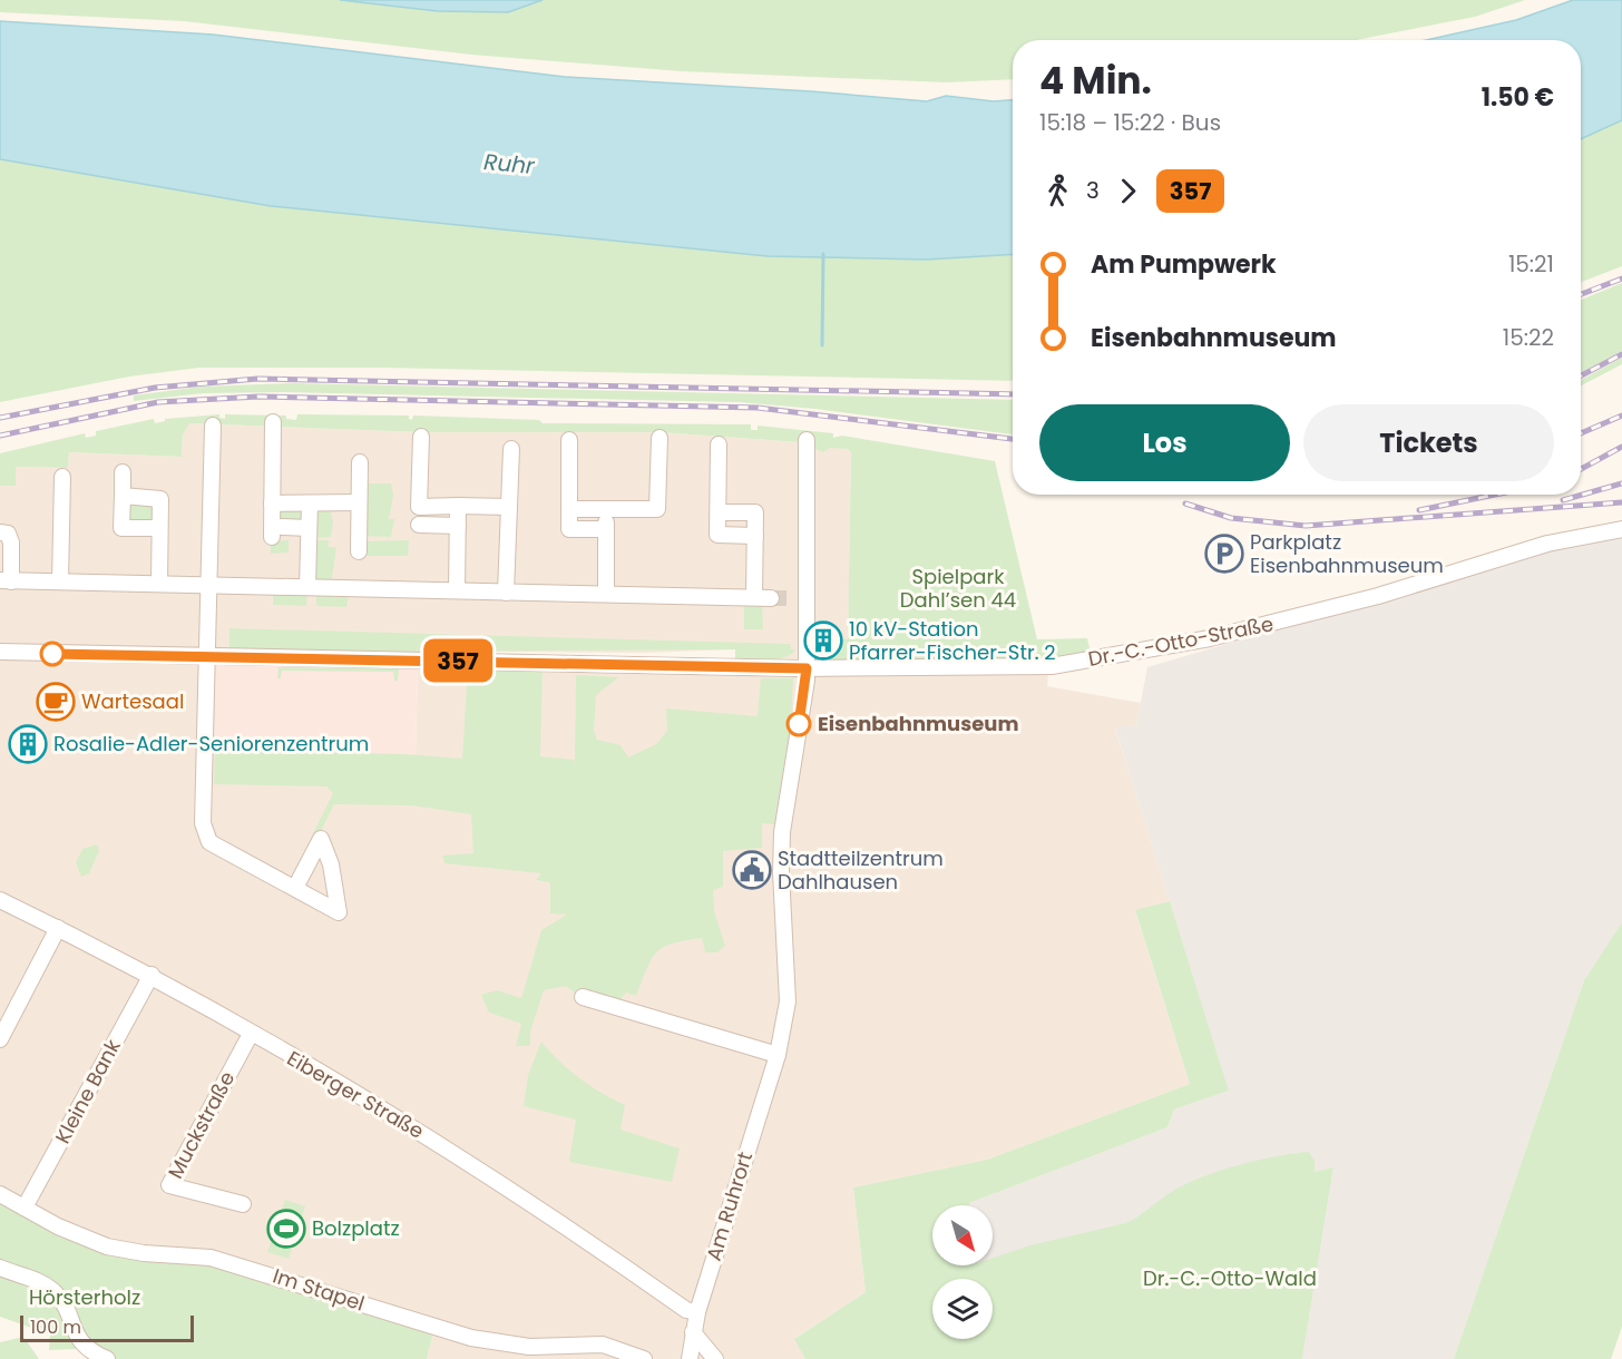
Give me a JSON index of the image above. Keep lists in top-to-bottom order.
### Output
{
  "streets": {
    "street": [
      "Dr.-C.-Otto-Straße",
      "Kleine Bank",
      "Eiberger Straße",
      "Muckstraße",
      "Am Ruhrort",
      "Im Stapel"
    ]
  },
  "crossings": [
    ["Dr.-C.-Otto-Straße", "Am Ruhrort"],
    ["Kleine Bank", "Eiberger Straße"],
    ["Kleine Bank", "Im Stapel"],
    ["Eiberger Straße", "Muckstraße"],
    ["Eiberger Straße", "Am Ruhrort"]
  ],
  "water": ["Ruhr"],
  "parks": ["Spielpark Dahl’sen 44", "Dr.-C.-Otto-Wald", "Hörsterholz"],
  "places": {
    "parking": ["Parkplatz Eisenbahnmuseum"],
    "building": ["10 kV-Station Pfarrer-Fischer-Str. 2", "Rosalie-Adler-Seniorenzentrum"],
    "cafe": ["Wartesaal"],
    "other": ["Eisenbahnmuseum"],
    "public building": ["Stadtteilzentrum Dahlhausen"],
    "sports": ["Bolzplatz"]
  },
  "lines": ["bus line 357"],
  "scale_bar": "100 m",
  "north": "bottom right",
  "page": {
    "on_map": "357",
    "heading": ["4 Min.", "15:18 – 15:22 · Bus", "1.50 €"],
    "legs": ["3", "357"],
    "list": [
      {
        "name": "Am Pumpwerk",
        "value": "15:21"
      },
      {
        "name": "Eisenbahnmuseum",
        "value": "15:22"
      }
    ],
    "buttons": ["Los", "Tickets"],
    "scale": "100 m"
  }
}
